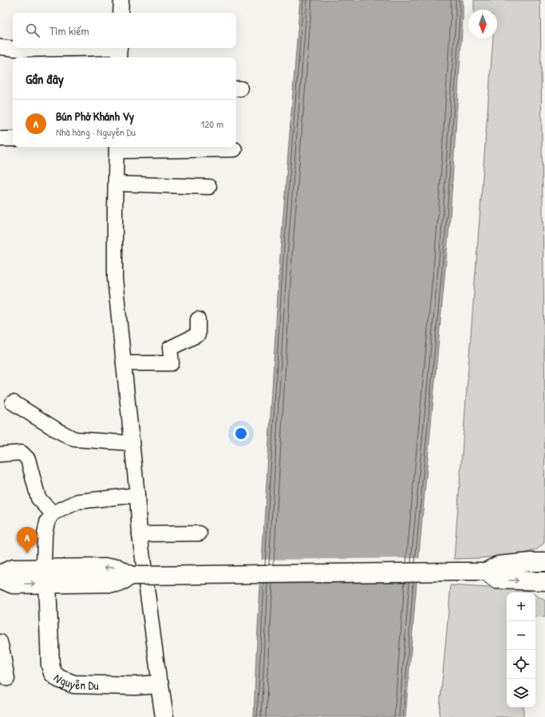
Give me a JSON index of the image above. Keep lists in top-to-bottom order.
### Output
{
  "streets": {
    "main road": ["Nguyễn Du"]
  },
  "north": "bottom",
  "page": {
    "search": "Tìm kiếm",
    "heading": "Gần đây",
    "list": [
      {
        "mark": "A",
        "name": "Bún Phở Khánh Vy",
        "note": "Nhà hàng · Nguyễn Du",
        "value": "120 m"
      }
    ],
    "pins": "A",
    "map_buttons": ["+", "−"]
  }
}
